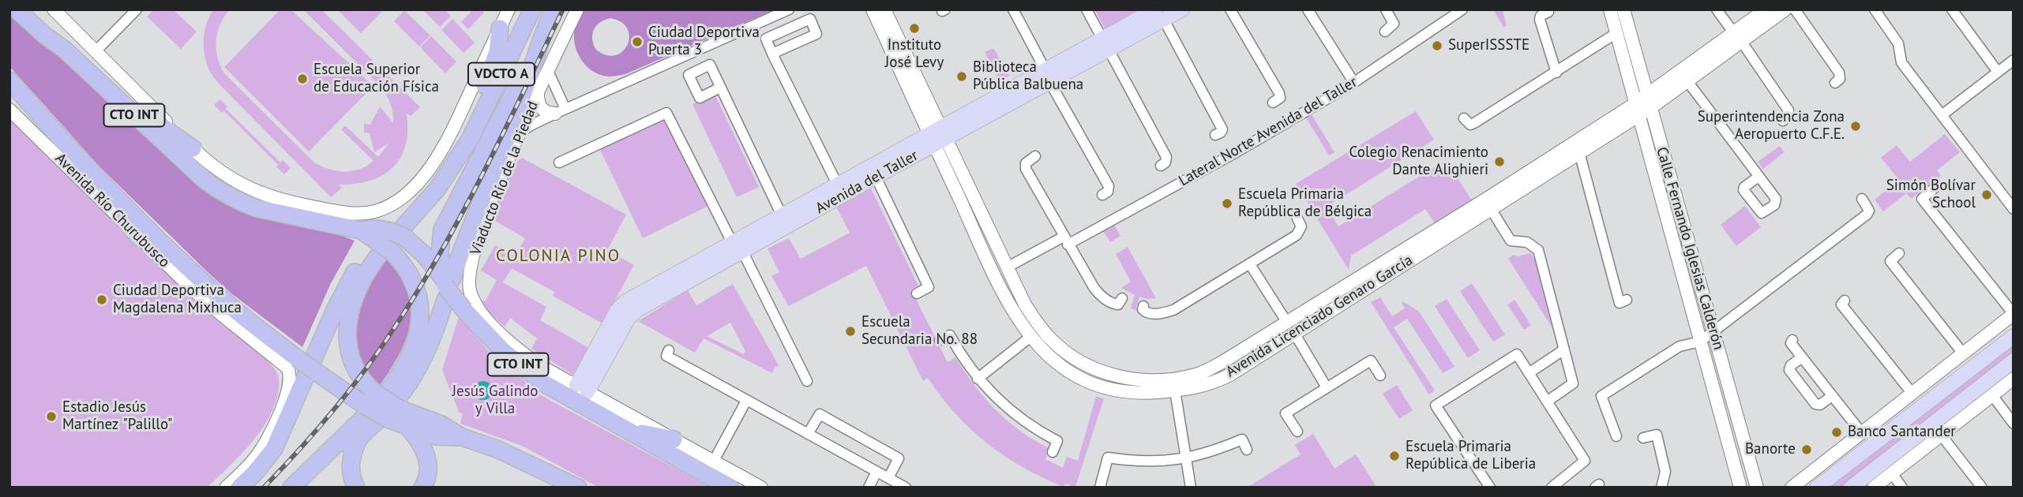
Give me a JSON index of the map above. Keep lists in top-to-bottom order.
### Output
{
  "streets": {
    "highway": ["VDCTO A", "CTO INT", "Viaducto Río de la Piedad"],
    "main road": ["Avenida del Taller"],
    "street": [
      "Lateral Norte Avenida del Taller",
      "Avenida Río Churubusco",
      "Calle Fernando Iglesias Calderón",
      "Avenida Licenciado Genaro García"
    ]
  },
  "crossings": [
    ["CTO INT", "Viaducto Río de la Piedad"],
    ["CTO INT", "Avenida del Taller"],
    ["Lateral Norte Avenida del Taller", "Avenida Licenciado Genaro García"],
    ["Viaducto Río de la Piedad", "Avenida del Taller"],
    ["Avenida del Taller", "Avenida Licenciado Genaro García"],
    ["Calle Fernando Iglesias Calderón", "Avenida Licenciado Genaro García"]
  ],
  "districts": ["COLONIA PINO"],
  "parks": ["Jesús Galindo y Villa"],
  "places": [
    "Instituto José Levy",
    "Ciudad Deportiva Puerta 3",
    "SuperISSSTE",
    "Biblioteca Pública Balbuena",
    "Escuela Superior de Educación Física",
    "Superintendencia Zona Aeropuerto C.F.E.",
    "Colegio Renacimiento Dante Alighieri",
    "Simón Bolívar School",
    "Escuela Primaria República de Bélgica",
    "Ciudad Deportiva Magdalena Mixhuca",
    "Escuela Secundaria No. 88",
    "Estadio Jesús Martínez \"Palillo\"",
    "Banco Santander",
    "Banorte",
    "Escuela Primaria República de Liberia"
  ]
}
